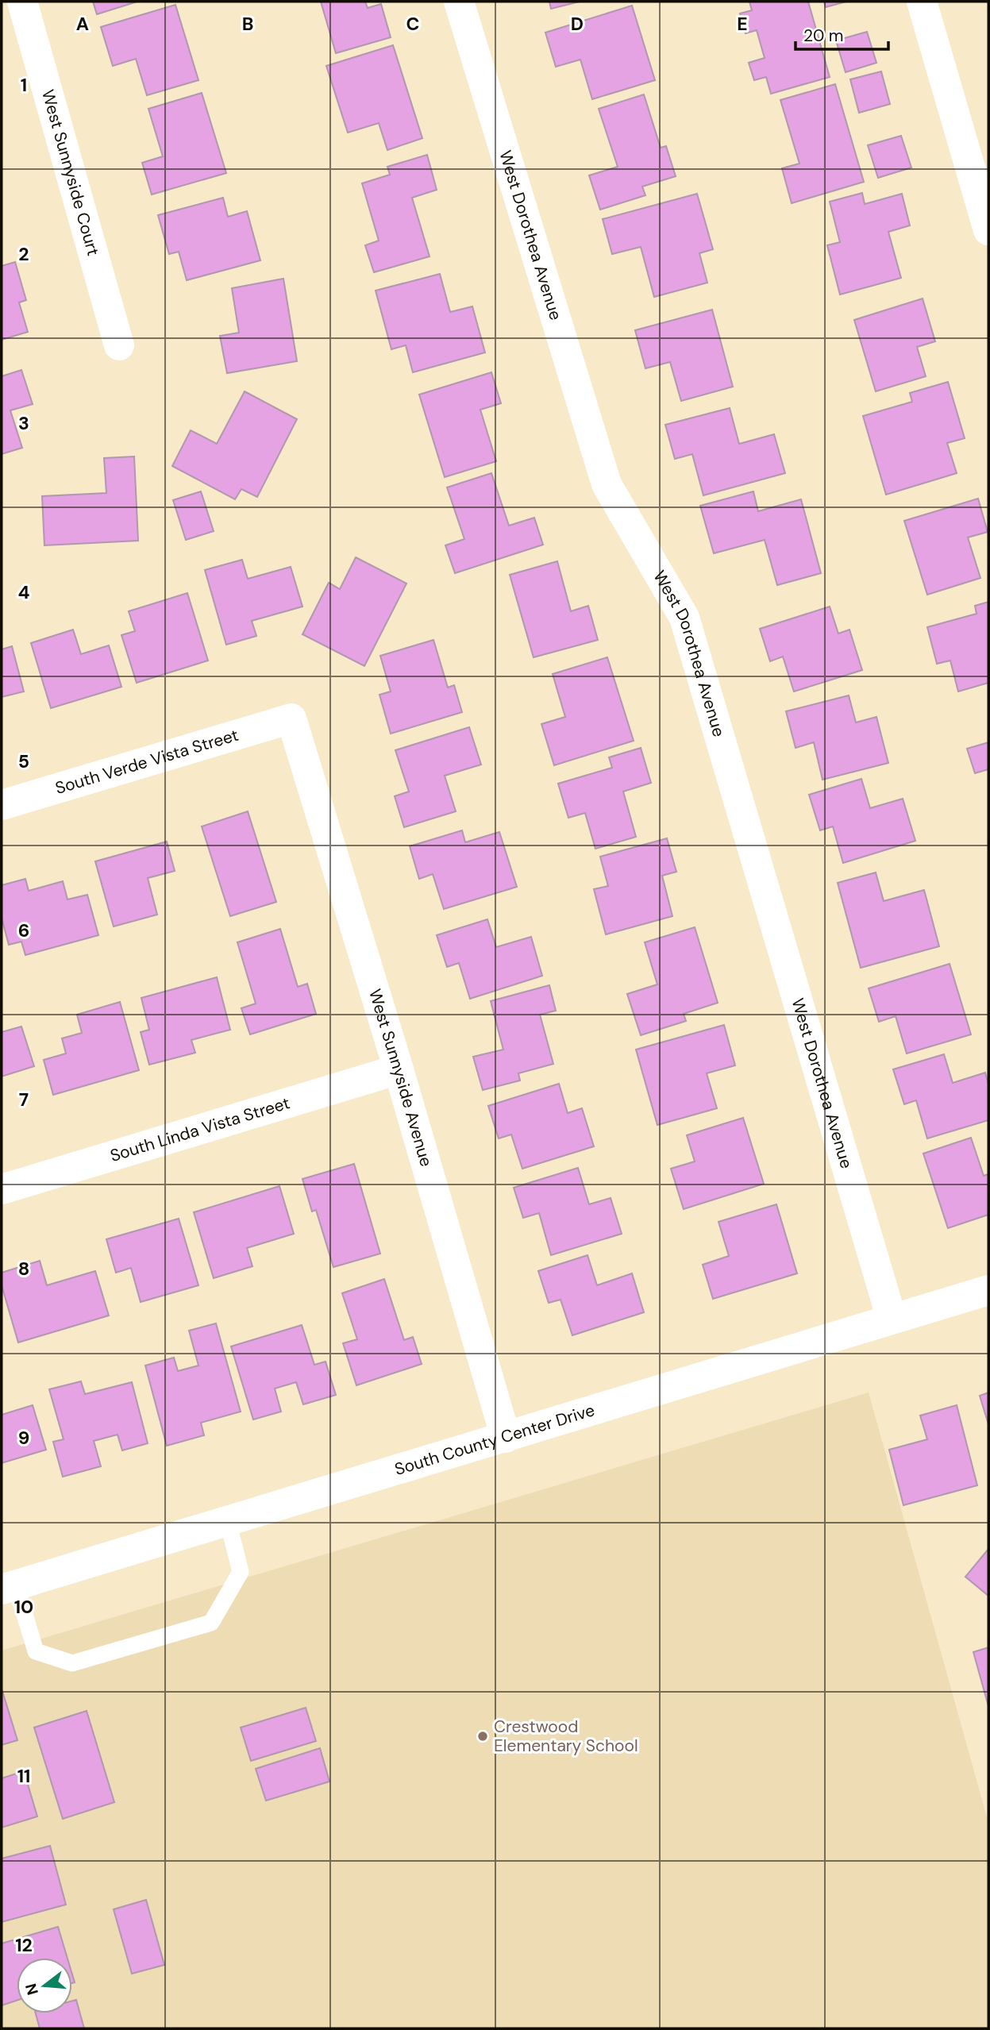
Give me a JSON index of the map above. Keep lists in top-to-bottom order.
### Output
{
  "streets": {
    "street": [
      "West Sunnyside Court",
      "West Dorothea Avenue",
      "South Verde Vista Street",
      "West Sunnyside Avenue",
      "South Linda Vista Street",
      "South County Center Drive"
    ]
  },
  "crossings": [
    ["West Dorothea Avenue", "South County Center Drive"],
    ["South Verde Vista Street", "West Sunnyside Avenue"],
    ["West Sunnyside Avenue", "South Linda Vista Street"],
    ["West Sunnyside Avenue", "South County Center Drive"]
  ],
  "places": ["Crestwood Elementary School"],
  "scale_bar": "20 m",
  "north": "left",
  "grid": {
    "columns": [
      "A",
      "B",
      "C",
      "D",
      "E"
    ],
    "rows": [
      "1",
      "2",
      "3",
      "4",
      "5",
      "6",
      "7",
      "8",
      "9",
      "10",
      "11",
      "12"
    ]
  }
}
